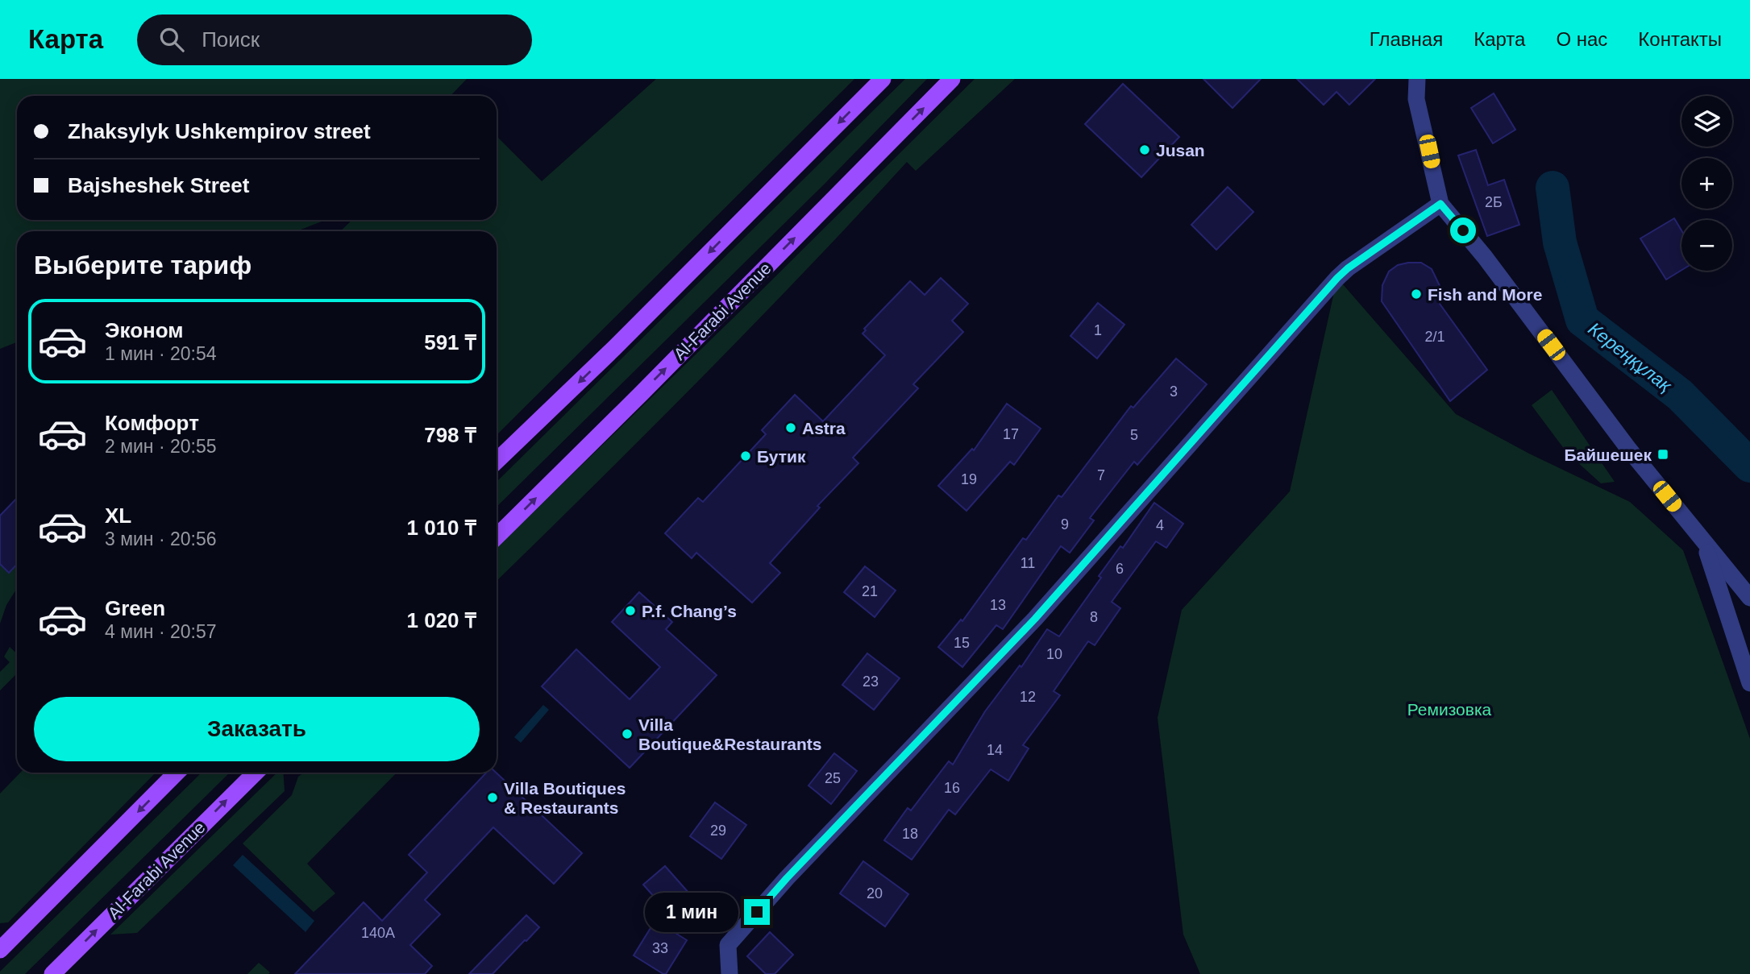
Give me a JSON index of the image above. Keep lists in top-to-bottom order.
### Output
{
  "streets": {
    "main road": ["Al-Farabi Avenue"]
  },
  "water": ["Кереңқұлақ"],
  "parks": ["Ремизовка"],
  "places": {
    "other": [
      "Jusan",
      "Fish and More",
      "Astra",
      "Бутик",
      "P.f. Chang’s",
      "Villa Boutique&Restaurants",
      "Villa Boutiques & Restaurants"
    ],
    "transit": ["Байшешек"]
  },
  "house_numbers": [
    "2Б",
    "1",
    "2/1",
    "3",
    "17",
    "5",
    "7",
    "19",
    "9",
    "4",
    "11",
    "6",
    "21",
    "13",
    "8",
    "15",
    "10",
    "23",
    "12",
    "14",
    "25",
    "16",
    "29",
    "18",
    "20",
    "140А",
    "33"
  ],
  "page": {
    "header": "Карта",
    "search": "Поиск",
    "nav": [
      "Главная",
      "Карта",
      "О нас",
      "Контакты"
    ],
    "map_buttons": ["+", "−"],
    "banner": ["Zhaksylyk Ushkempirov street", "Bajsheshek Street"],
    "heading": "Выберите тариф",
    "list": [
      {
        "name": "Эконом",
        "note": "1 мин · 20:54",
        "value": "591 ₸"
      },
      {
        "name": "Комфорт",
        "note": "2 мин · 20:55",
        "value": "798 ₸"
      },
      {
        "name": "XL",
        "note": "3 мин · 20:56",
        "value": "1 010 ₸"
      },
      {
        "name": "Green",
        "note": "4 мин · 20:57",
        "value": "1 020 ₸"
      }
    ],
    "buttons": "Заказать",
    "bubble": "1 мин"
  }
}
